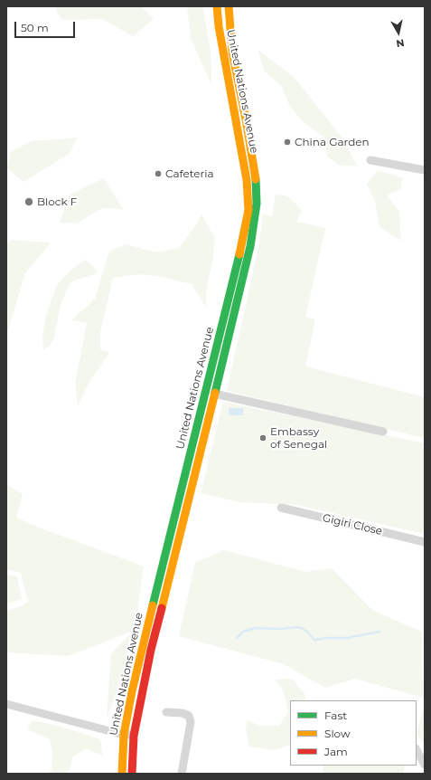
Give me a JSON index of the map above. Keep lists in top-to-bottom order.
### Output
{
  "streets": {
    "street": ["United Nations Avenue", "Gigiri Close"]
  },
  "places": [
    "China Garden",
    "Cafeteria",
    "Block F",
    "Embassy of Senegal"
  ],
  "legend": ["Fast", "Slow", "Jam"],
  "scale_bar": "50 m",
  "north": "bottom"
}
